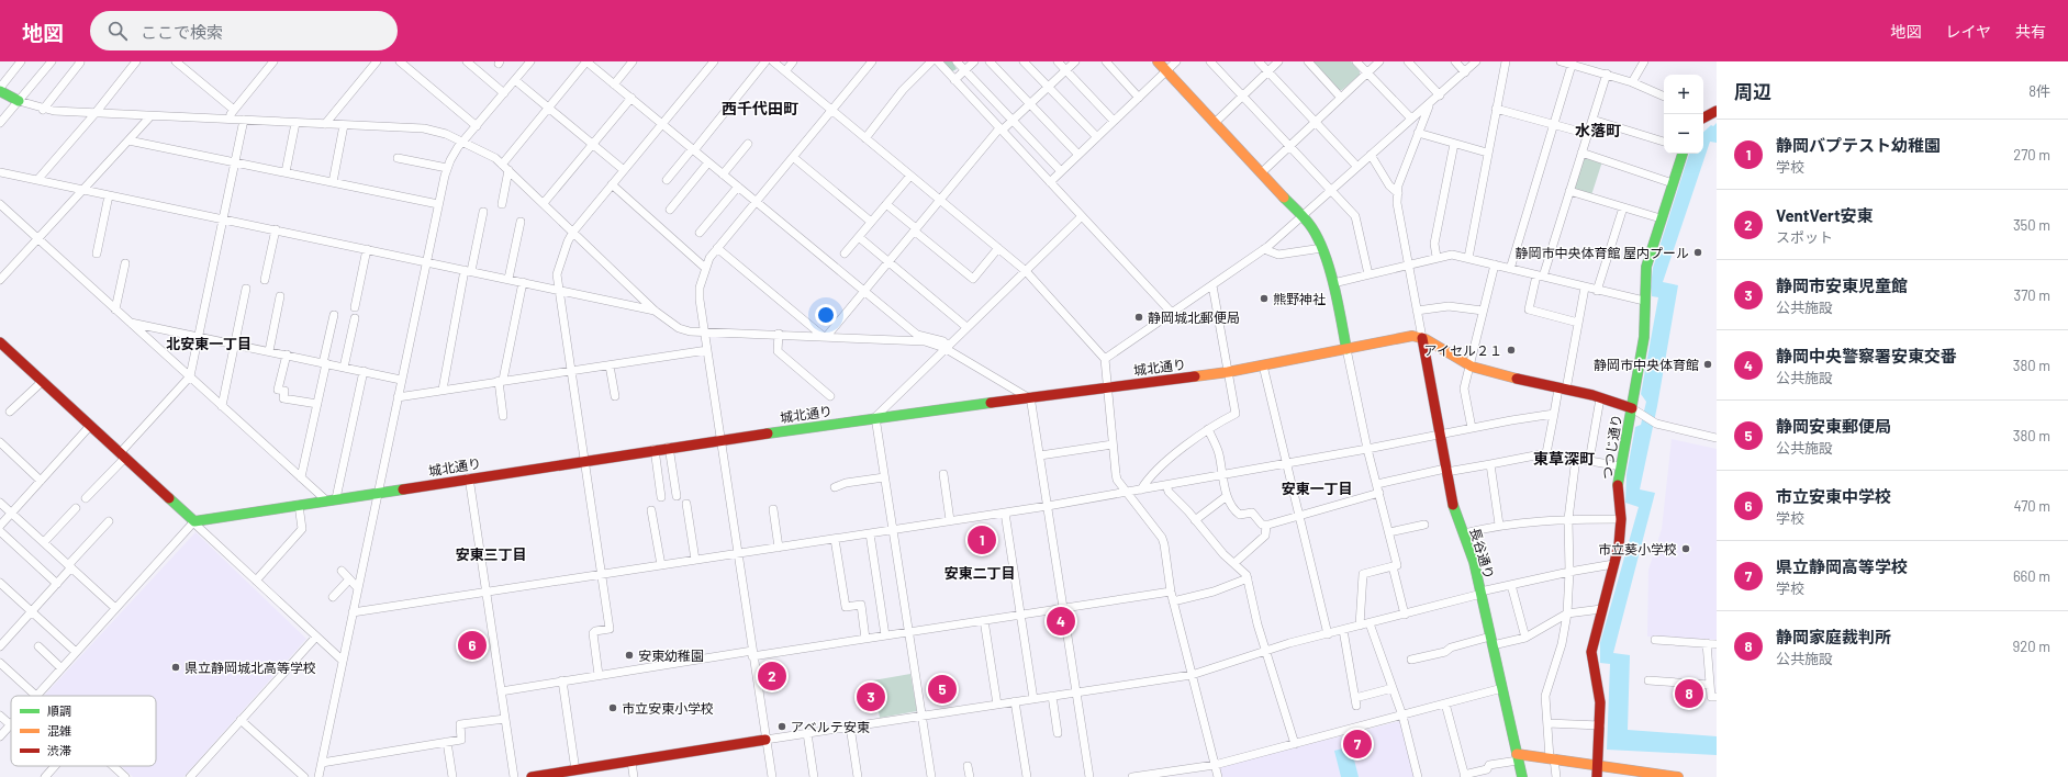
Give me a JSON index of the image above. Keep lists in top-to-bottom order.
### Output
{
  "streets": {
    "street": ["城北通り", "つつじ通り", "長谷通り"]
  },
  "crossings": [
    ["城北通り", "長谷通り"]
  ],
  "districts": [
    "西千代田町",
    "水落町",
    "北安東一丁目",
    "東草深町",
    "安東一丁目",
    "安東三丁目",
    "安東二丁目"
  ],
  "places": [
    "静岡市中央体育館 屋内プール",
    "熊野神社",
    "静岡城北郵便局",
    "アイセル２１",
    "静岡市中央体育館",
    "市立葵小学校",
    "安東幼稚園",
    "県立静岡城北高等学校",
    "市立安東小学校",
    "アベルテ安東"
  ],
  "legend": ["順調", "混雑", "渋滞"],
  "page": {
    "header": "地図",
    "search": "ここで検索",
    "nav": ["地図", "レイヤ", "共有"],
    "heading": ["周辺", "8件"],
    "map_buttons": ["+", "−"],
    "list": [
      {
        "mark": "1",
        "name": "静岡バプテスト幼稚園",
        "note": "学校",
        "value": "270 m"
      },
      {
        "mark": "2",
        "name": "VentVert安東",
        "note": "スポット",
        "value": "350 m"
      },
      {
        "mark": "3",
        "name": "静岡市安東児童館",
        "note": "公共施設",
        "value": "370 m"
      },
      {
        "mark": "4",
        "name": "静岡中央警察署安東交番",
        "note": "公共施設",
        "value": "380 m"
      },
      {
        "mark": "5",
        "name": "静岡安東郵便局",
        "note": "公共施設",
        "value": "380 m"
      },
      {
        "mark": "6",
        "name": "市立安東中学校",
        "note": "学校",
        "value": "470 m"
      },
      {
        "mark": "7",
        "name": "県立静岡高等学校",
        "note": "学校",
        "value": "660 m"
      },
      {
        "mark": "8",
        "name": "静岡家庭裁判所",
        "note": "公共施設",
        "value": "920 m"
      }
    ],
    "pins": [
      "1",
      "4",
      "6",
      "2",
      "5",
      "8",
      "3",
      "7"
    ]
  }
}
